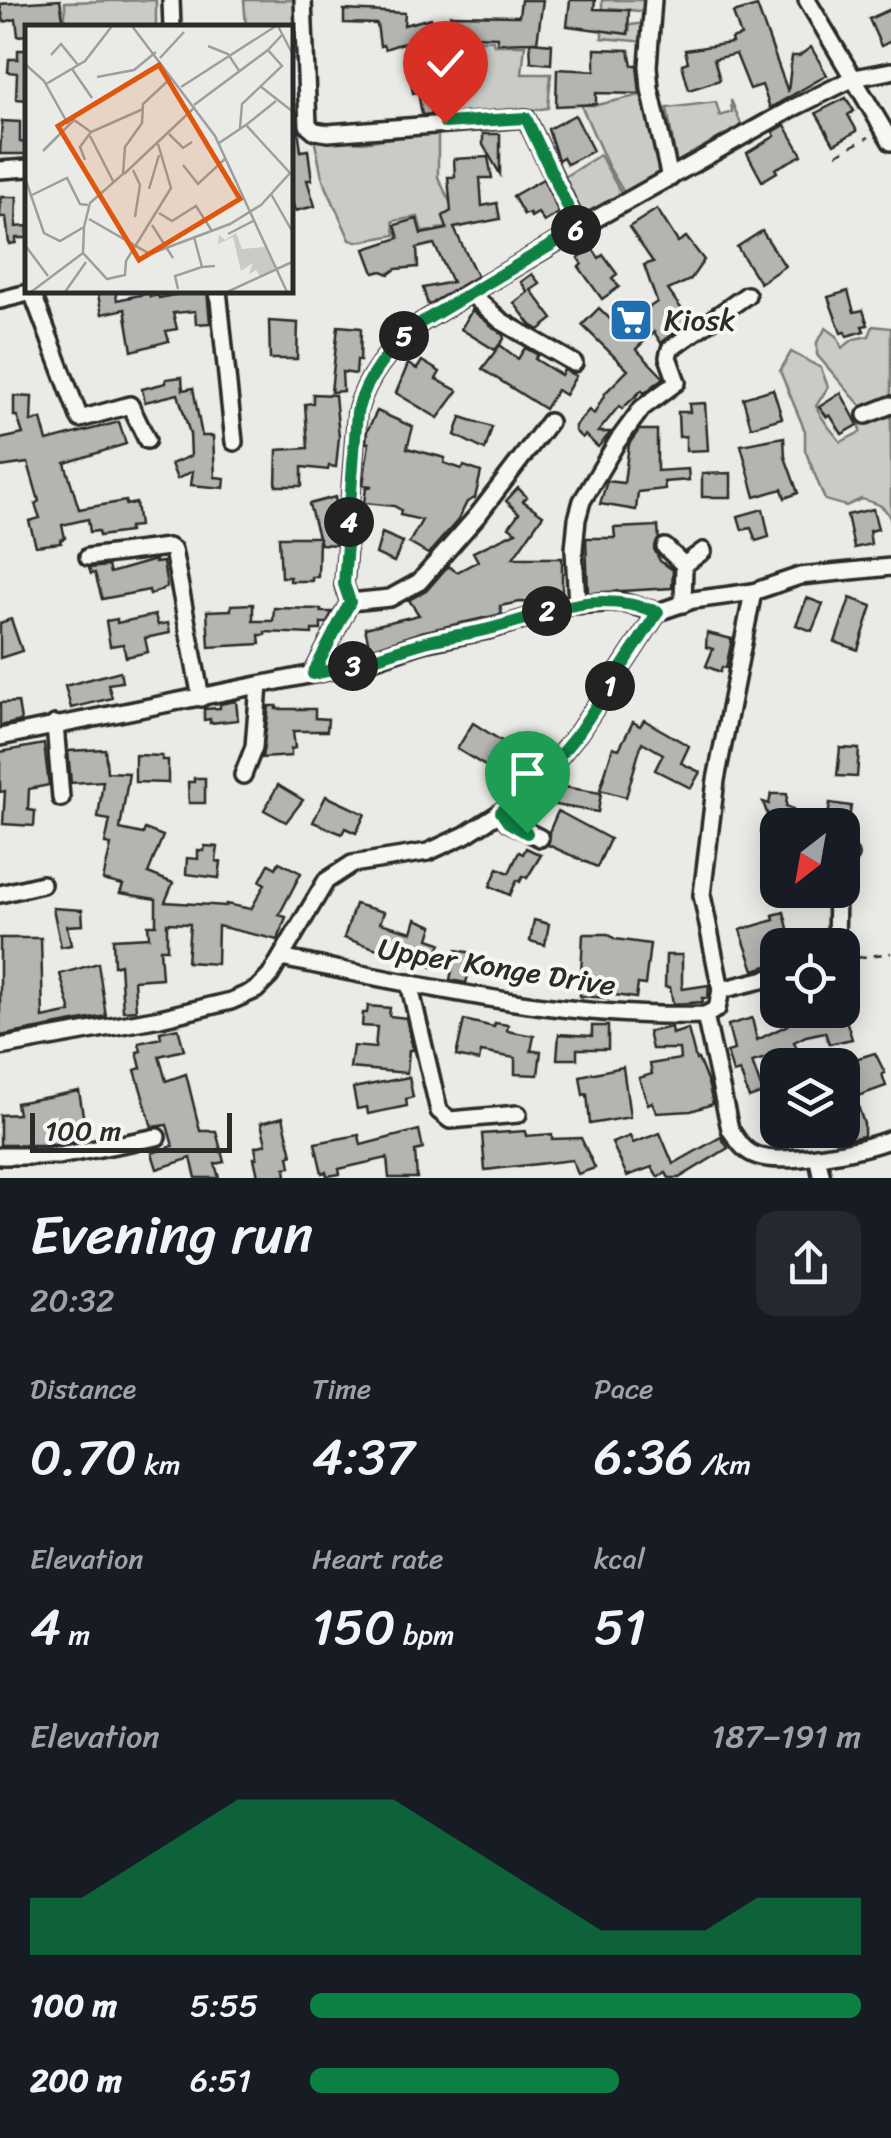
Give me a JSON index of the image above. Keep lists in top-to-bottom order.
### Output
{
  "streets": {
    "street": ["Upper Konge Drive"]
  },
  "places": {
    "supermarket": ["Kiosk"]
  },
  "scale_bar": "100 m",
  "north": "bottom left",
  "page": {
    "pins": [
      "6",
      "5",
      "4",
      "2",
      "3",
      "1"
    ],
    "scale": "100 m",
    "heading": ["Evening run", "20:32"],
    "stats": [
      ["Distance", "0.70 km"],
      ["Time", "4:37"],
      ["Pace", "6:36 /km"],
      ["Elevation", "4 m"],
      ["Heart rate", "150 bpm"],
      ["kcal", "51"]
    ],
    "chart": ["Elevation", "187–191 m"],
    "list": [
      {
        "name": "100 m",
        "note": "5:55"
      },
      {
        "name": "200 m",
        "note": "6:51"
      }
    ]
  }
}
